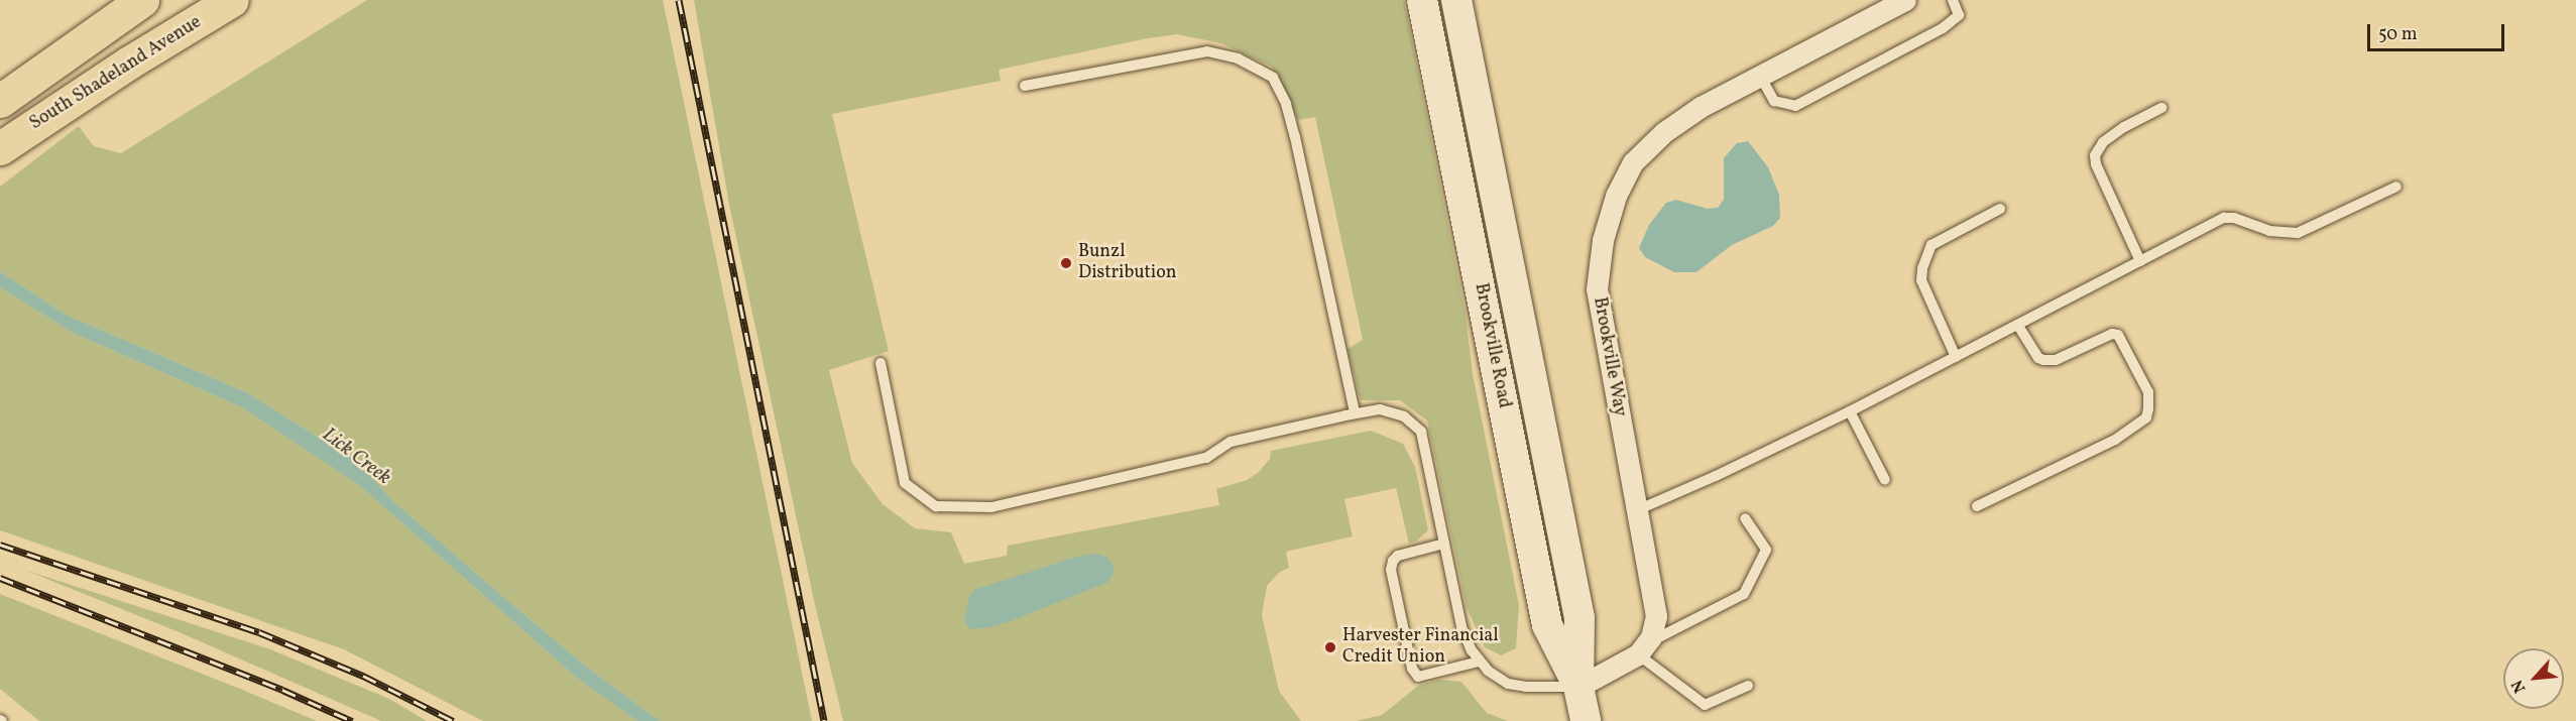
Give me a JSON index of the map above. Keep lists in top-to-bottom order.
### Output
{
  "streets": {
    "highway": ["South Shadeland Avenue"],
    "main road": ["Brookville Road"],
    "street": ["Brookville Way"]
  },
  "water": ["Lick Creek"],
  "places": ["Bunzl Distribution", "Harvester Financial Credit Union"],
  "scale_bar": "50 m",
  "north": "bottom left"
}
